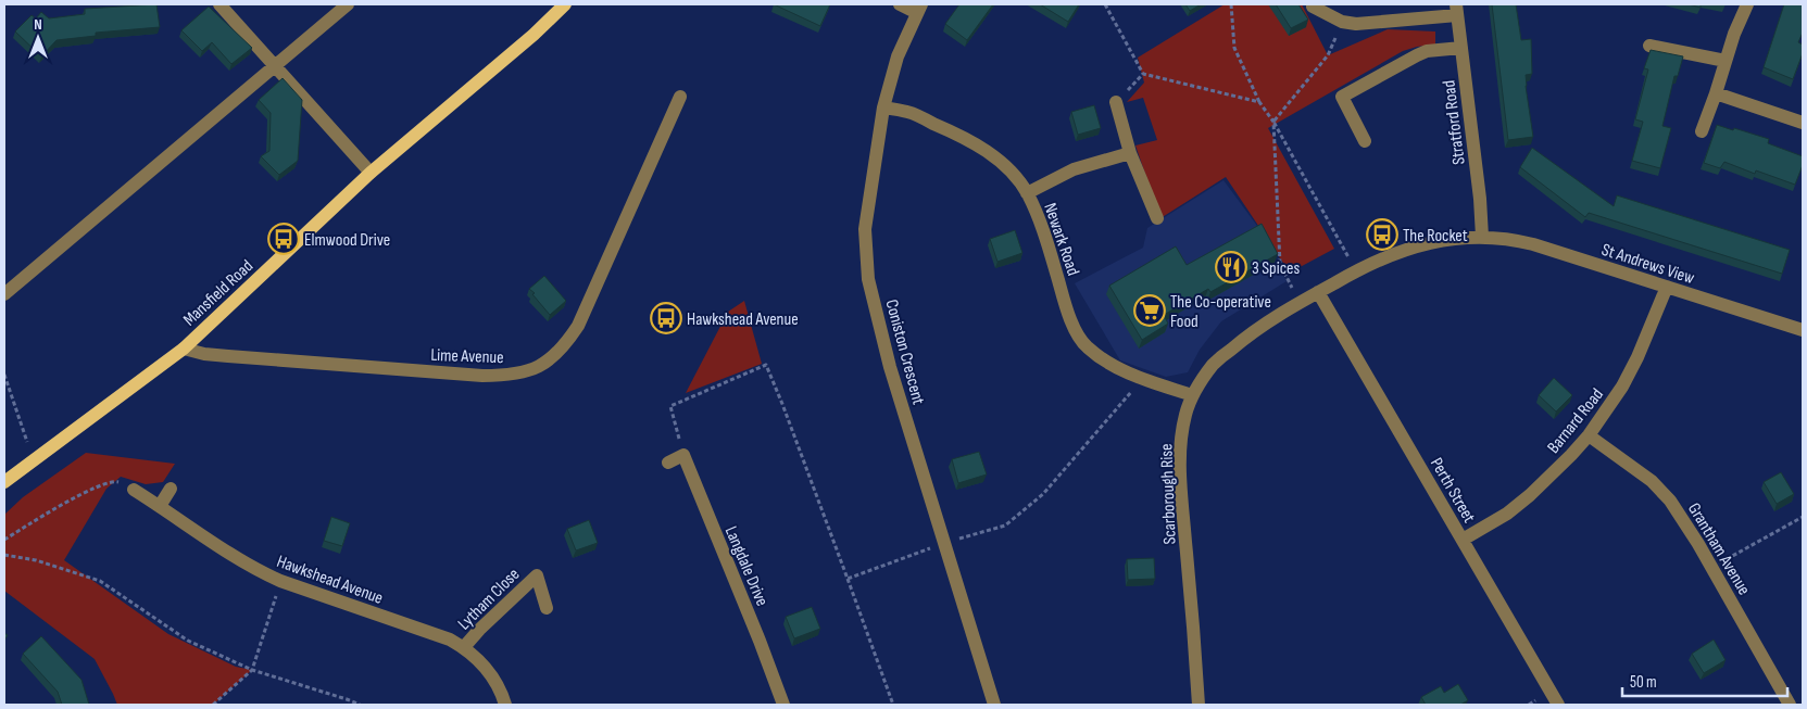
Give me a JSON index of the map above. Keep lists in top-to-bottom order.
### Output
{
  "streets": {
    "main road": ["Mansfield Road"],
    "street": [
      "Stratford Road",
      "Newark Road",
      "St Andrews View",
      "Coniston Crescent",
      "Lime Avenue",
      "Barnard Road",
      "Perth Street",
      "Scarborough Rise",
      "Grantham Avenue",
      "Langdale Drive",
      "Hawkshead Avenue",
      "Lytham Close"
    ]
  },
  "crossings": [
    ["Stratford Road", "St Andrews View"],
    ["Stratford Road", "Scarborough Rise"],
    ["Newark Road", "Coniston Crescent"],
    ["Newark Road", "Scarborough Rise"],
    ["St Andrews View", "Barnard Road"],
    ["St Andrews View", "Scarborough Rise"],
    ["Mansfield Road", "Lime Avenue"],
    ["Barnard Road", "Perth Street"],
    ["Barnard Road", "Grantham Avenue"],
    ["Perth Street", "Scarborough Rise"],
    ["Hawkshead Avenue", "Lytham Close"]
  ],
  "places": {
    "bus stop": ["The Rocket", "Elmwood Drive", "Hawkshead Avenue"],
    "restaurant": ["3 Spices"],
    "supermarket": ["The Co-operative Food"]
  },
  "scale_bar": "50 m",
  "north": "top"
}
